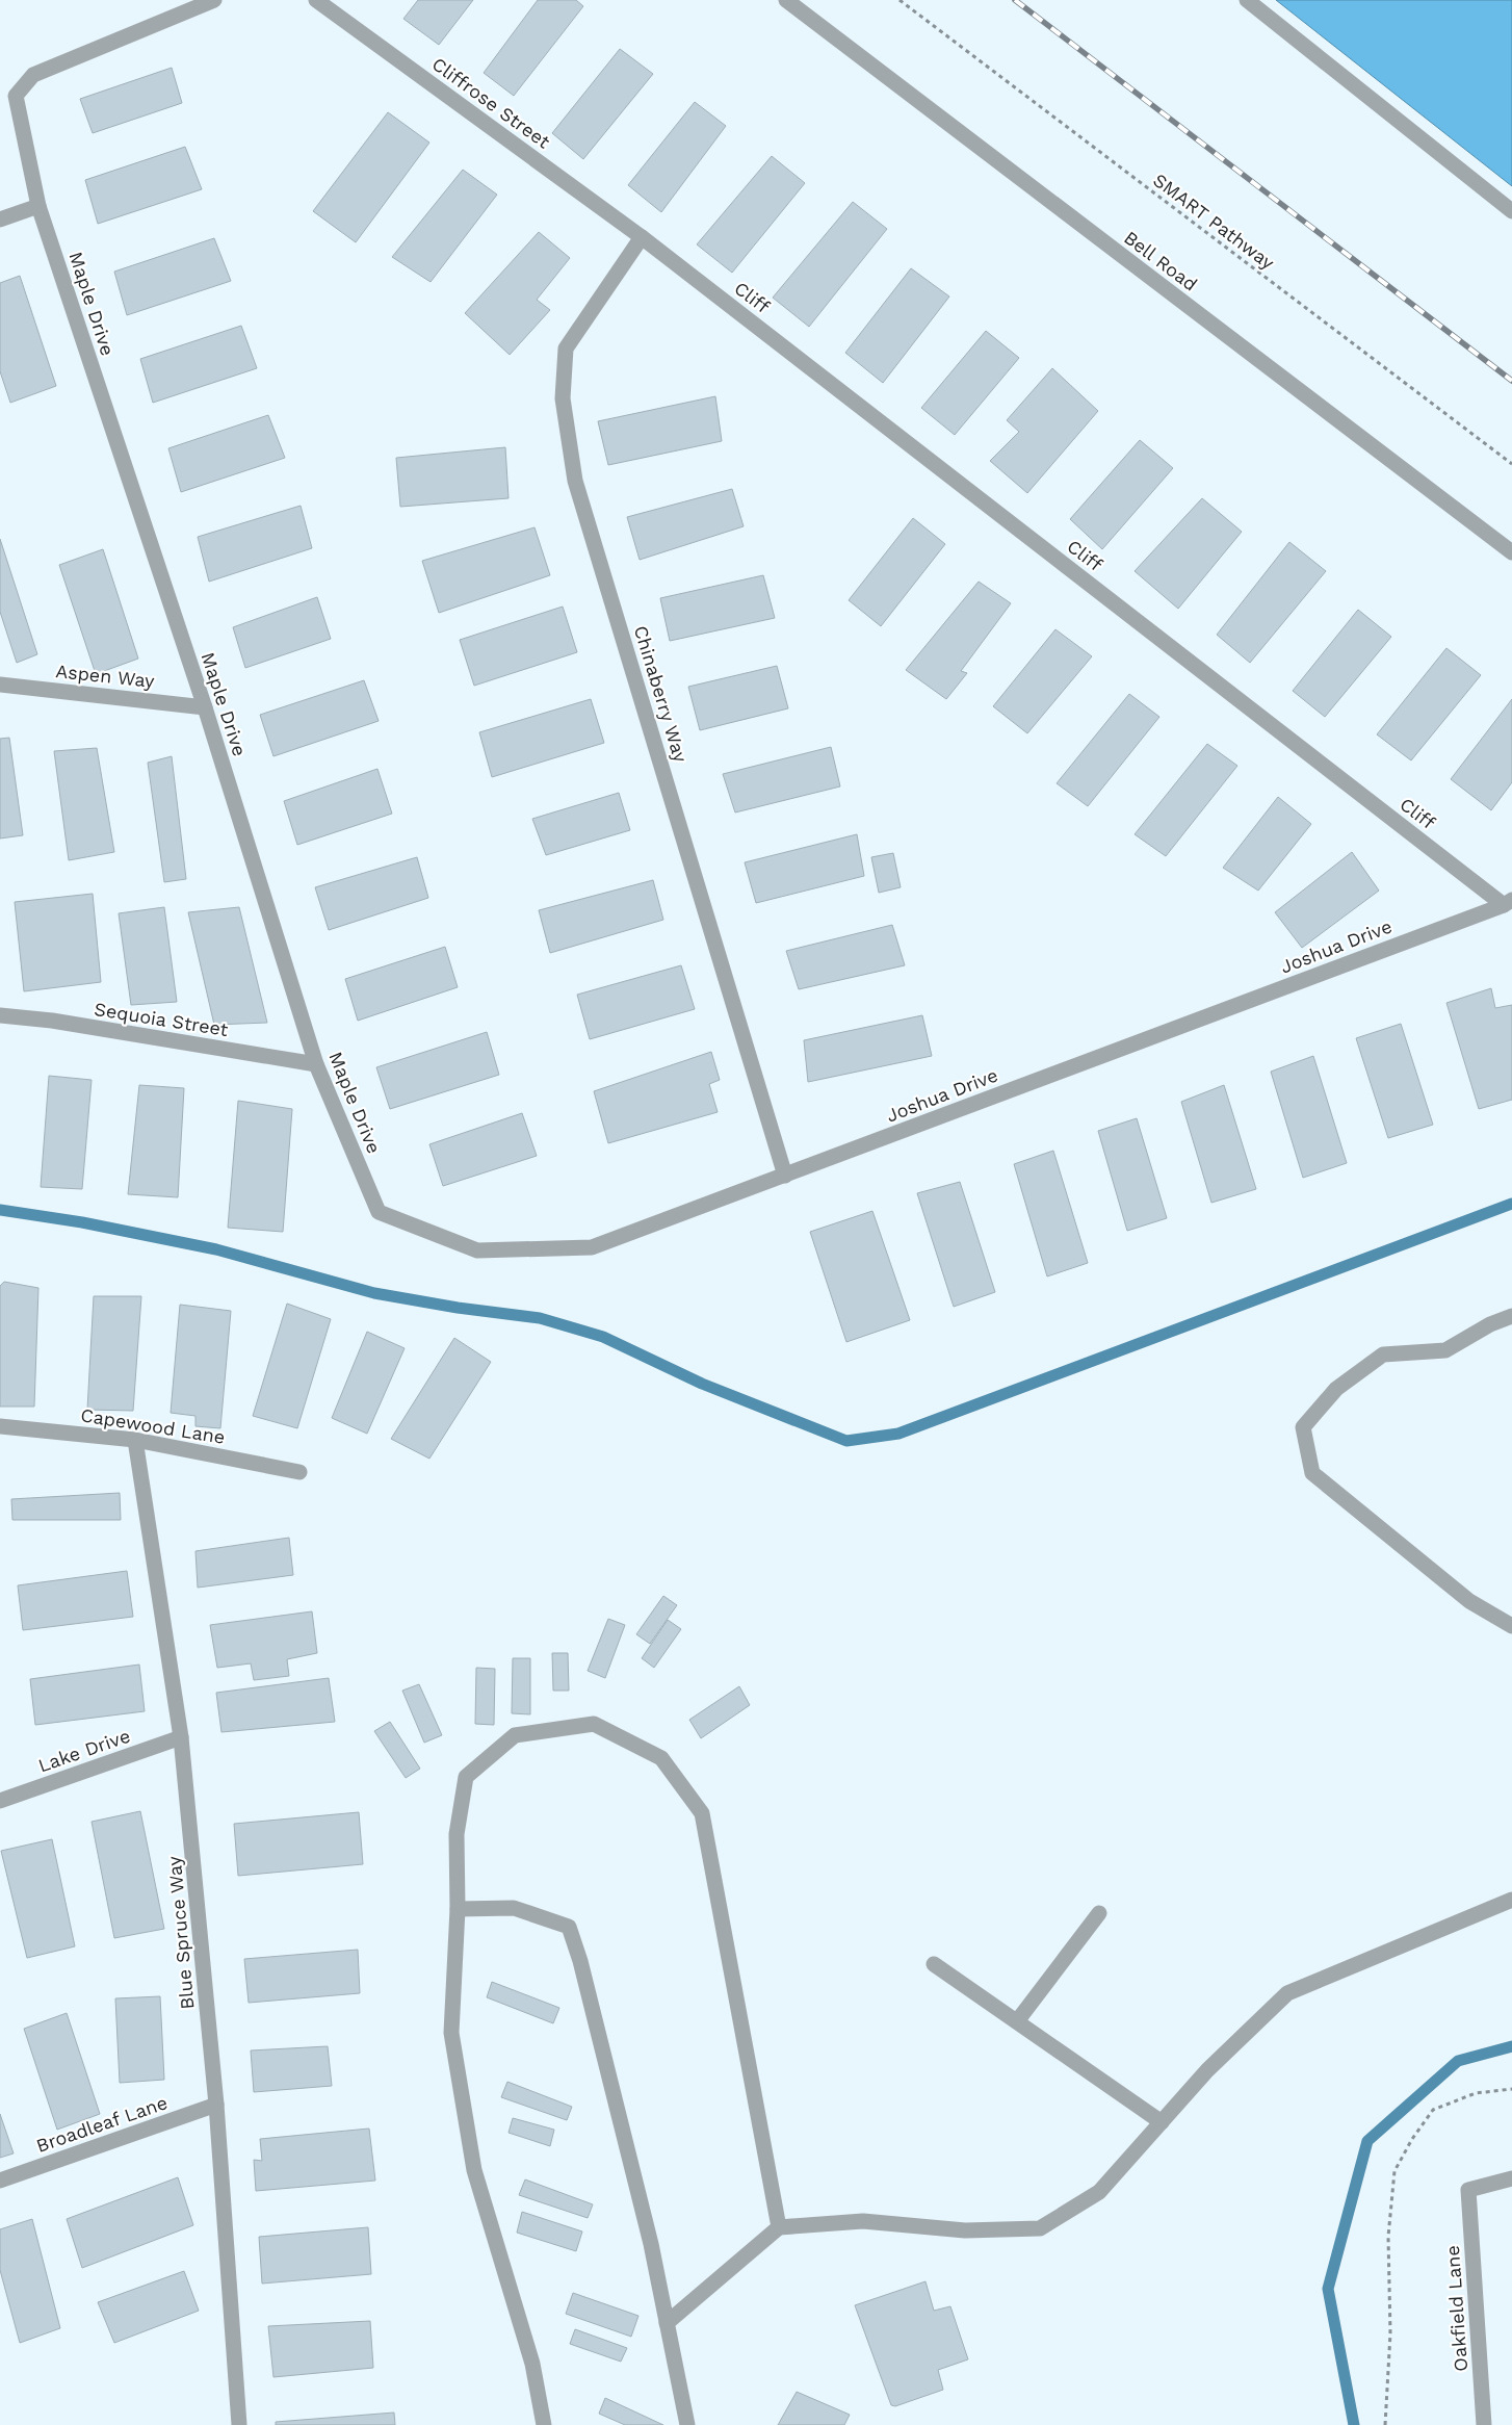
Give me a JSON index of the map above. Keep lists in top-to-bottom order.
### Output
{
  "streets": {
    "street": [
      "Cliffrose Street",
      "Bell Road",
      "Cliff",
      "Maple Drive",
      "Aspen Way",
      "Chinaberry Way",
      "Joshua Drive",
      "Sequoia Street",
      "Capewood Lane",
      "Lake Drive",
      "Blue Spruce Way",
      "Broadleaf Lane",
      "Oakfield Lane"
    ],
    "path": ["SMART Pathway"]
  },
  "crossings": [
    ["Cliffrose Street", "Cliff"],
    ["Cliffrose Street", "Chinaberry Way"],
    ["Cliff", "Chinaberry Way"],
    ["Cliff", "Joshua Drive"],
    ["Maple Drive", "Aspen Way"],
    ["Maple Drive", "Joshua Drive"],
    ["Maple Drive", "Sequoia Street"],
    ["Chinaberry Way", "Joshua Drive"],
    ["Capewood Lane", "Blue Spruce Way"],
    ["Lake Drive", "Blue Spruce Way"],
    ["Blue Spruce Way", "Broadleaf Lane"]
  ]
}
